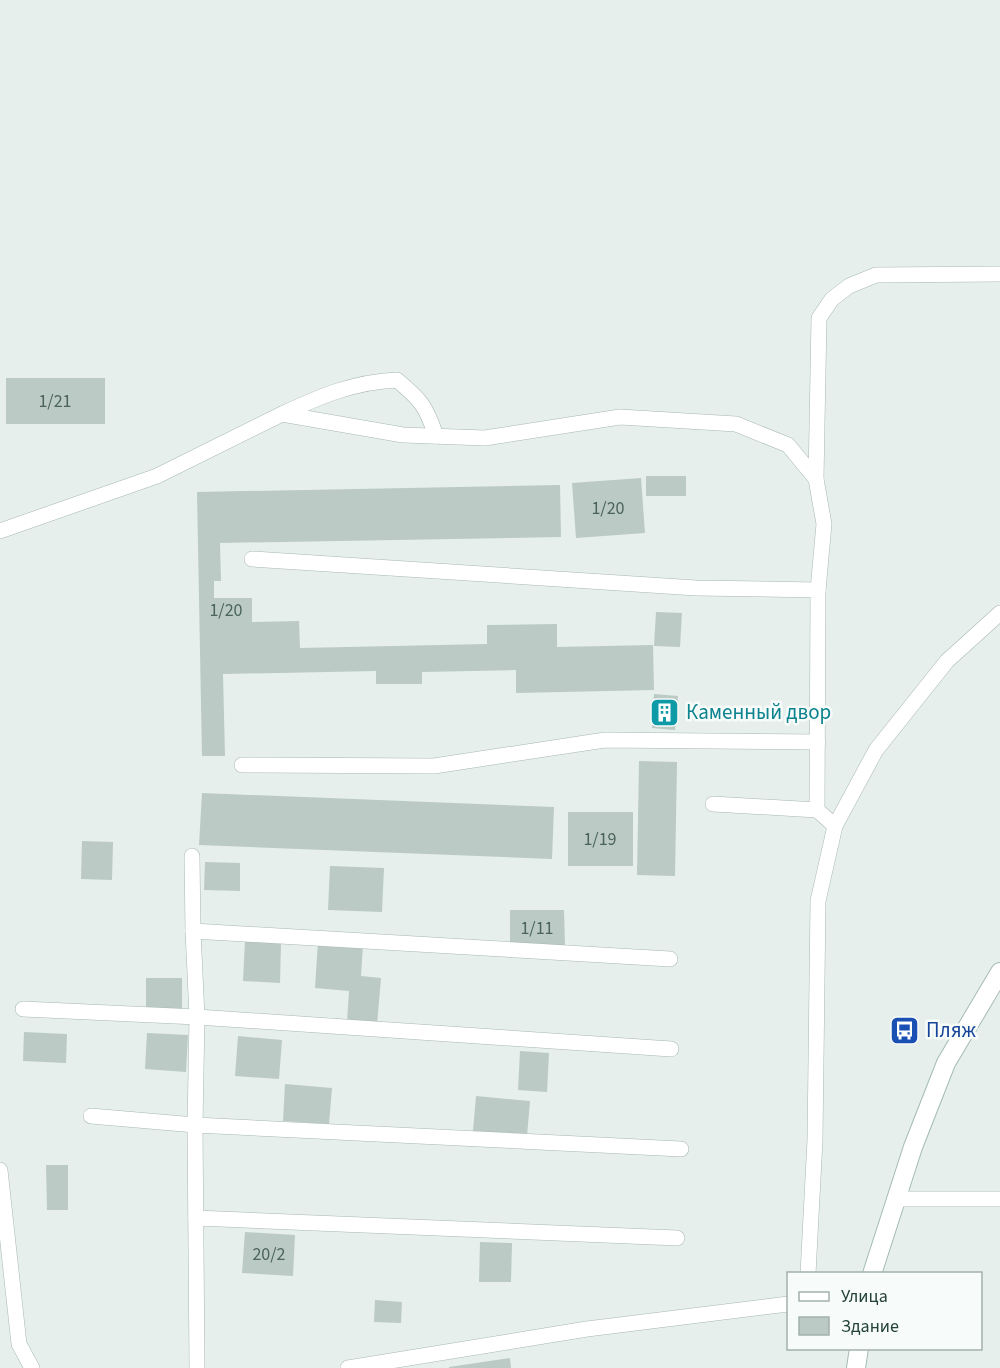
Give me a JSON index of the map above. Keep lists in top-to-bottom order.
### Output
{
  "places": {
    "building": ["Каменный двор"],
    "bus stop": ["Пляж"]
  },
  "house_numbers": [
    "1/21",
    "1/20",
    "1/20",
    "1/19",
    "1/11",
    "20/2"
  ],
  "legend": ["Улица", "Здание"]
}
